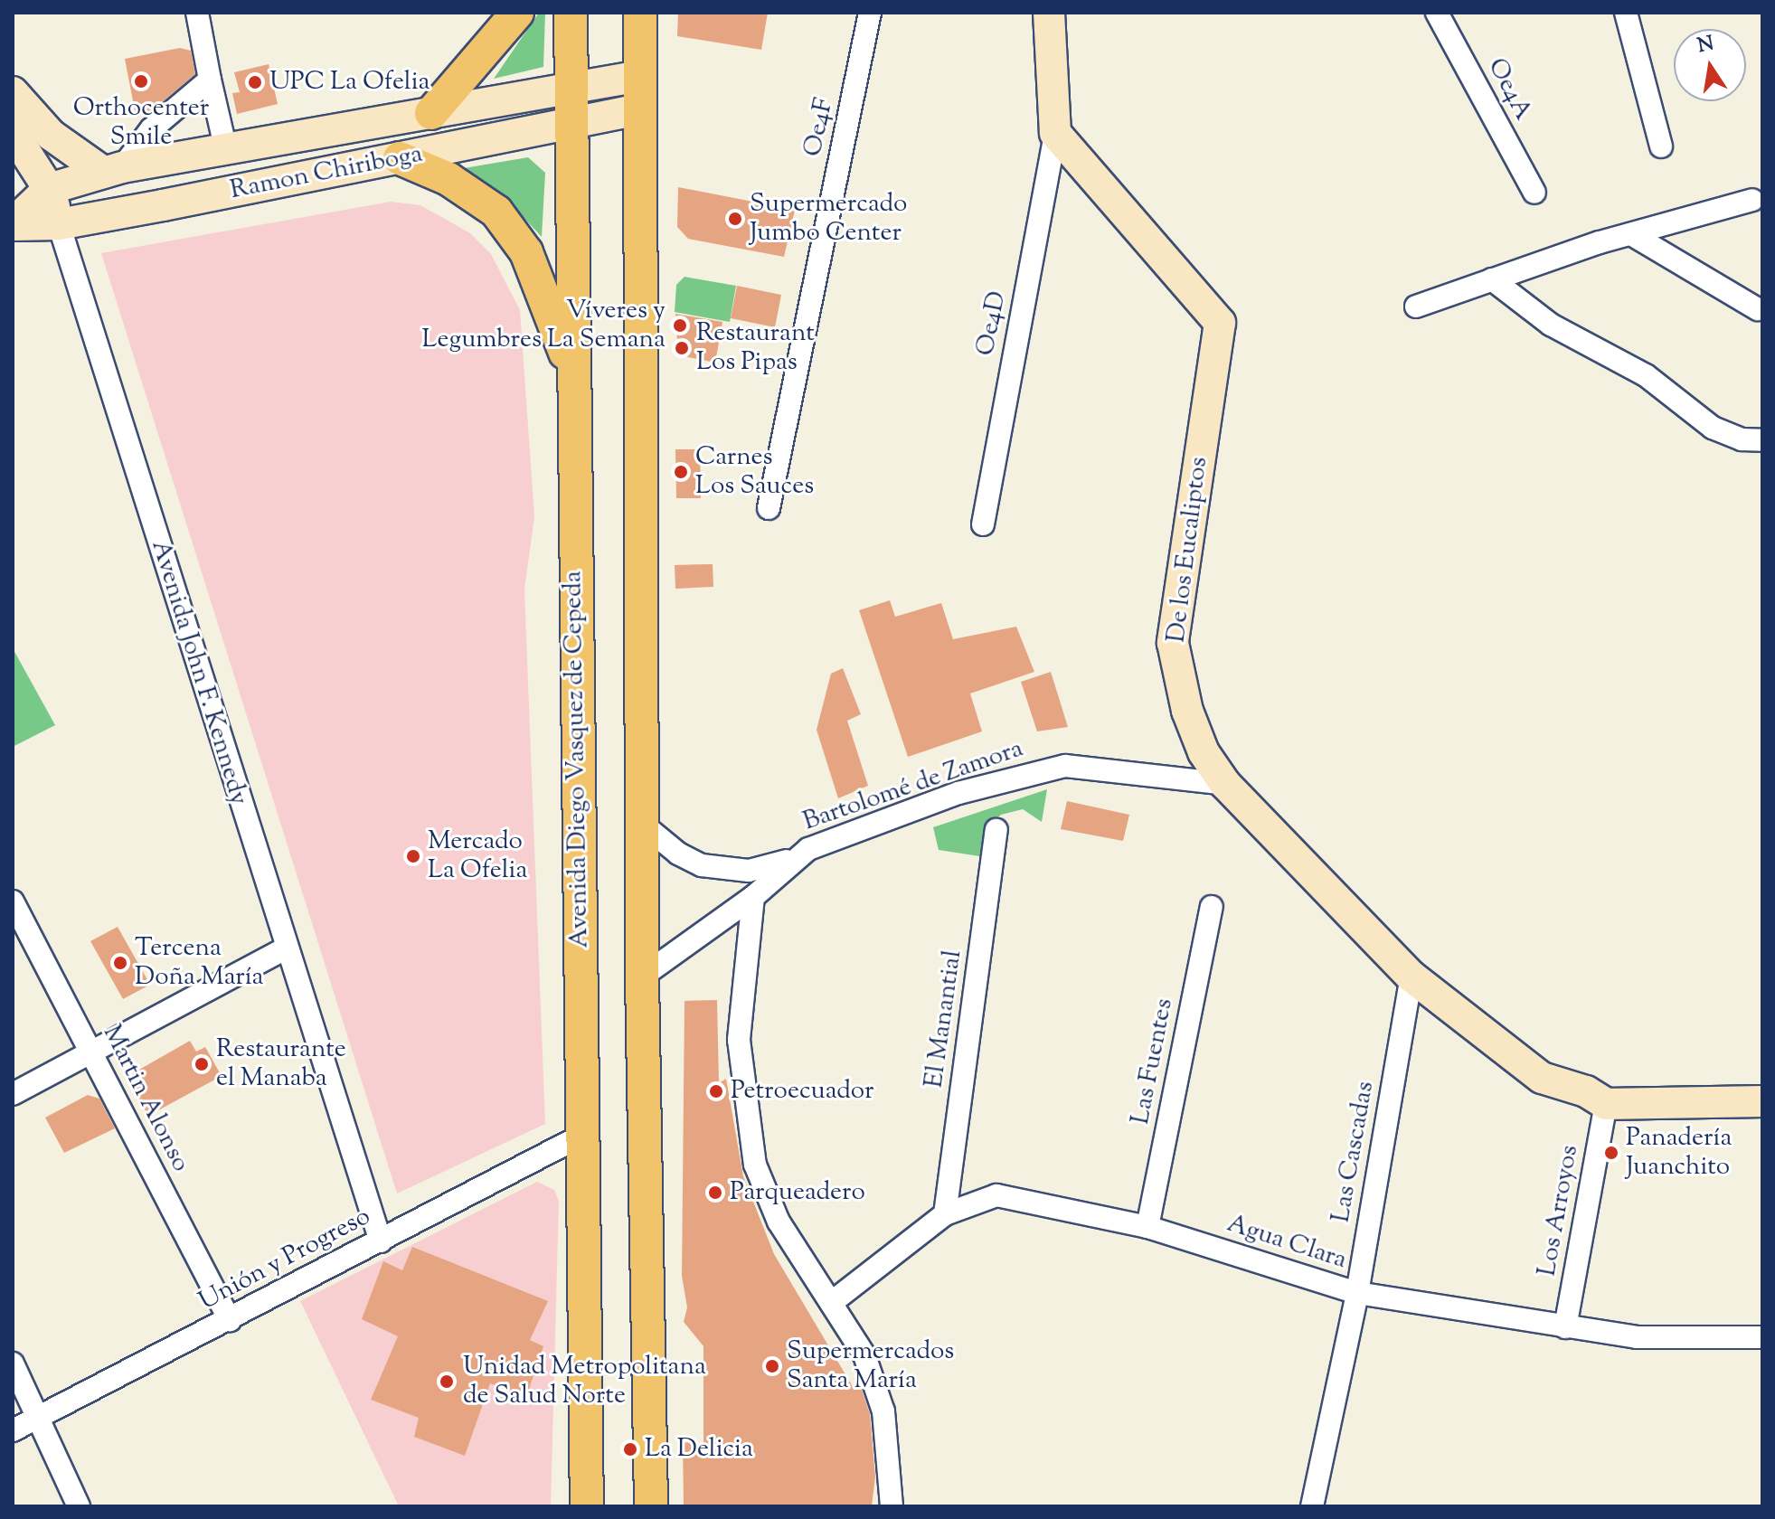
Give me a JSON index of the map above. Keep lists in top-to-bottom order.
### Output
{
  "streets": {
    "main road": ["Avenida Diego Vasquez de Cepeda"],
    "street": [
      "Oe4A",
      "Oe4F",
      "Ramon Chiriboga",
      "Oe4D",
      "De los Eucaliptos",
      "Avenida John F. Kennedy",
      "Bartolomé de Zamora",
      "El Manantial",
      "Las Fuentes",
      "Martin Alonso",
      "Las Cascadas",
      "Los Arroyos",
      "Agua Clara",
      "Unión y Progreso"
    ]
  },
  "crossings": [
    ["Ramon Chiriboga", "Avenida John F. Kennedy"],
    ["Ramon Chiriboga", "Avenida Diego Vasquez de Cepeda"],
    ["Oe4D", "De los Eucaliptos"],
    ["De los Eucaliptos", "Bartolomé de Zamora"],
    ["De los Eucaliptos", "Las Cascadas"],
    ["De los Eucaliptos", "Los Arroyos"],
    ["Avenida John F. Kennedy", "Unión y Progreso"],
    ["Avenida Diego Vasquez de Cepeda", "Unión y Progreso"],
    ["El Manantial", "Agua Clara"],
    ["Las Fuentes", "Agua Clara"],
    ["Martin Alonso", "Unión y Progreso"],
    ["Las Cascadas", "Agua Clara"],
    ["Los Arroyos", "Agua Clara"]
  ],
  "places": [
    "Orthocenter Smile",
    "UPC La Ofelia",
    "Supermercado Jumbo Center",
    "Víveres y Legumbres La Semana",
    "Restaurant Los Pipas",
    "Carnes Los Sauces",
    "Mercado La Ofelia",
    "Tercena Doña María",
    "Restaurante el Manaba",
    "Petroecuador",
    "Panadería Juanchito",
    "Parqueadero",
    "Supermercados Santa María",
    "Unidad Metropolitana de Salud Norte",
    "La Delicia"
  ],
  "north": "top"
}
